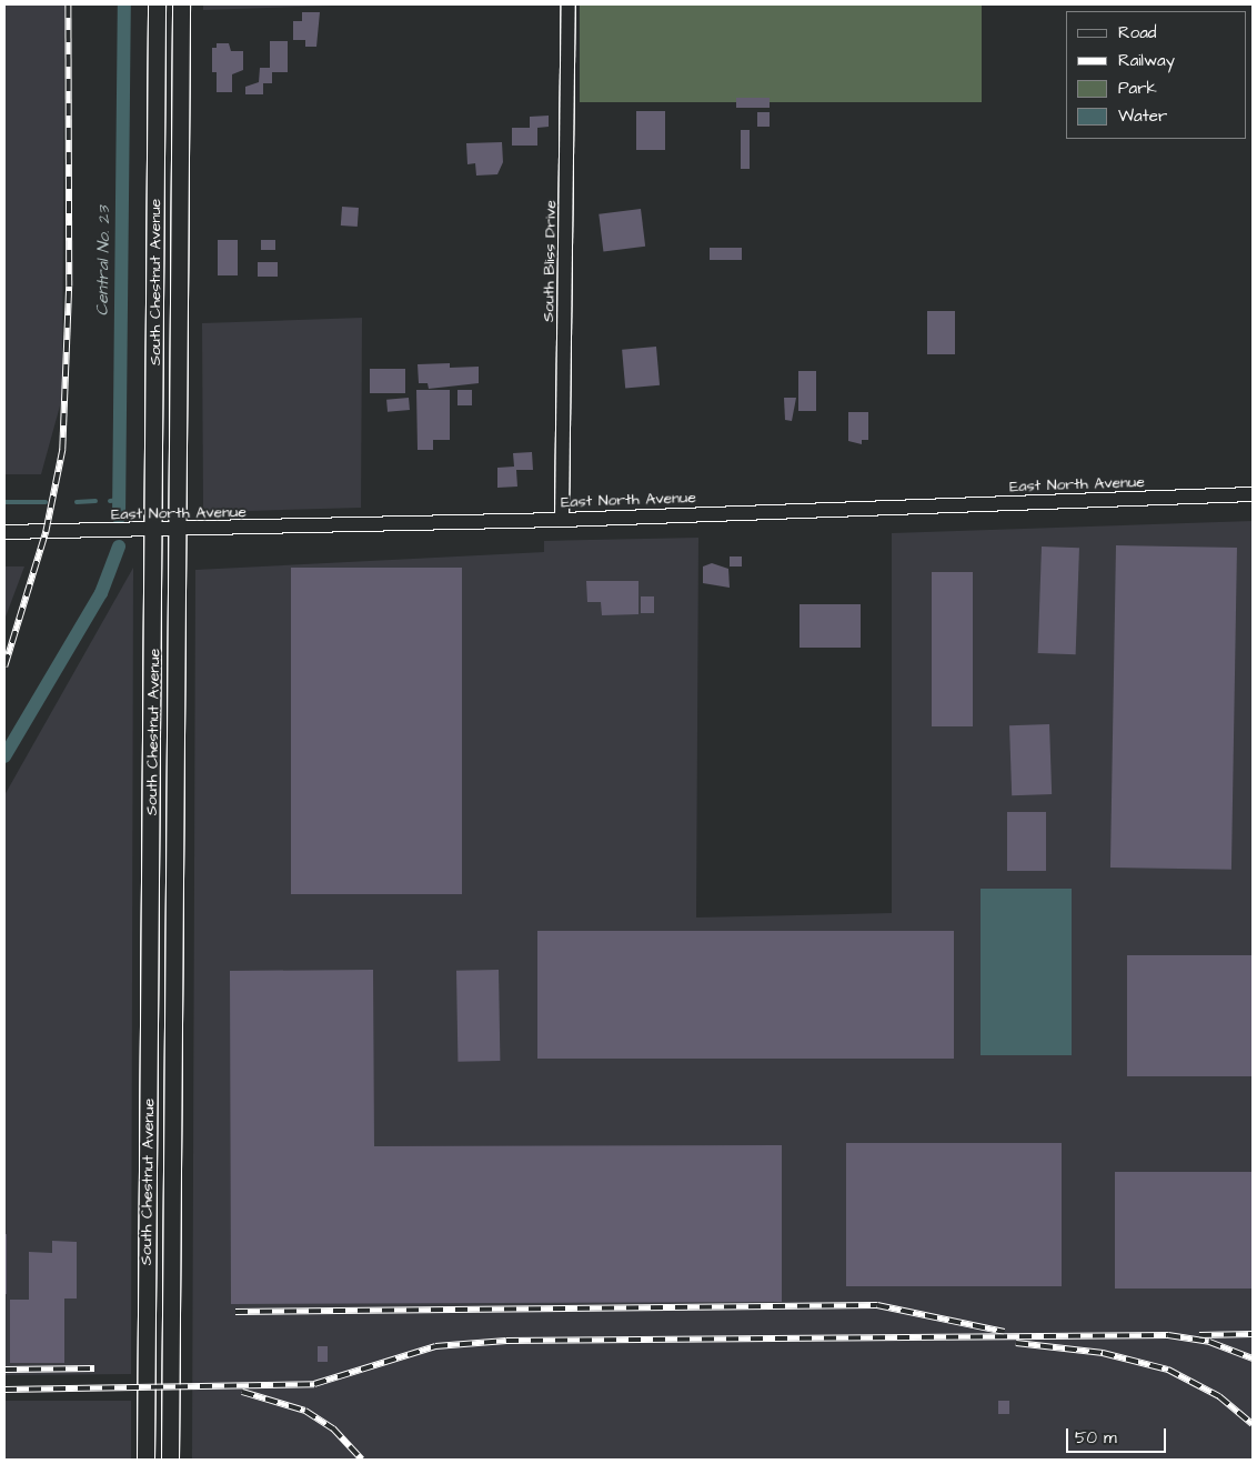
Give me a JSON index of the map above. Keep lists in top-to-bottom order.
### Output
{
  "streets": {
    "main road": ["South Chestnut Avenue"],
    "street": ["South Bliss Drive", "East North Avenue"]
  },
  "crossings": [
    ["South Bliss Drive", "East North Avenue"],
    ["South Chestnut Avenue", "East North Avenue"]
  ],
  "water": ["Central No. 23"],
  "legend": [
    "Road",
    "Railway",
    "Park",
    "Water"
  ],
  "scale_bar": "50 m"
}
